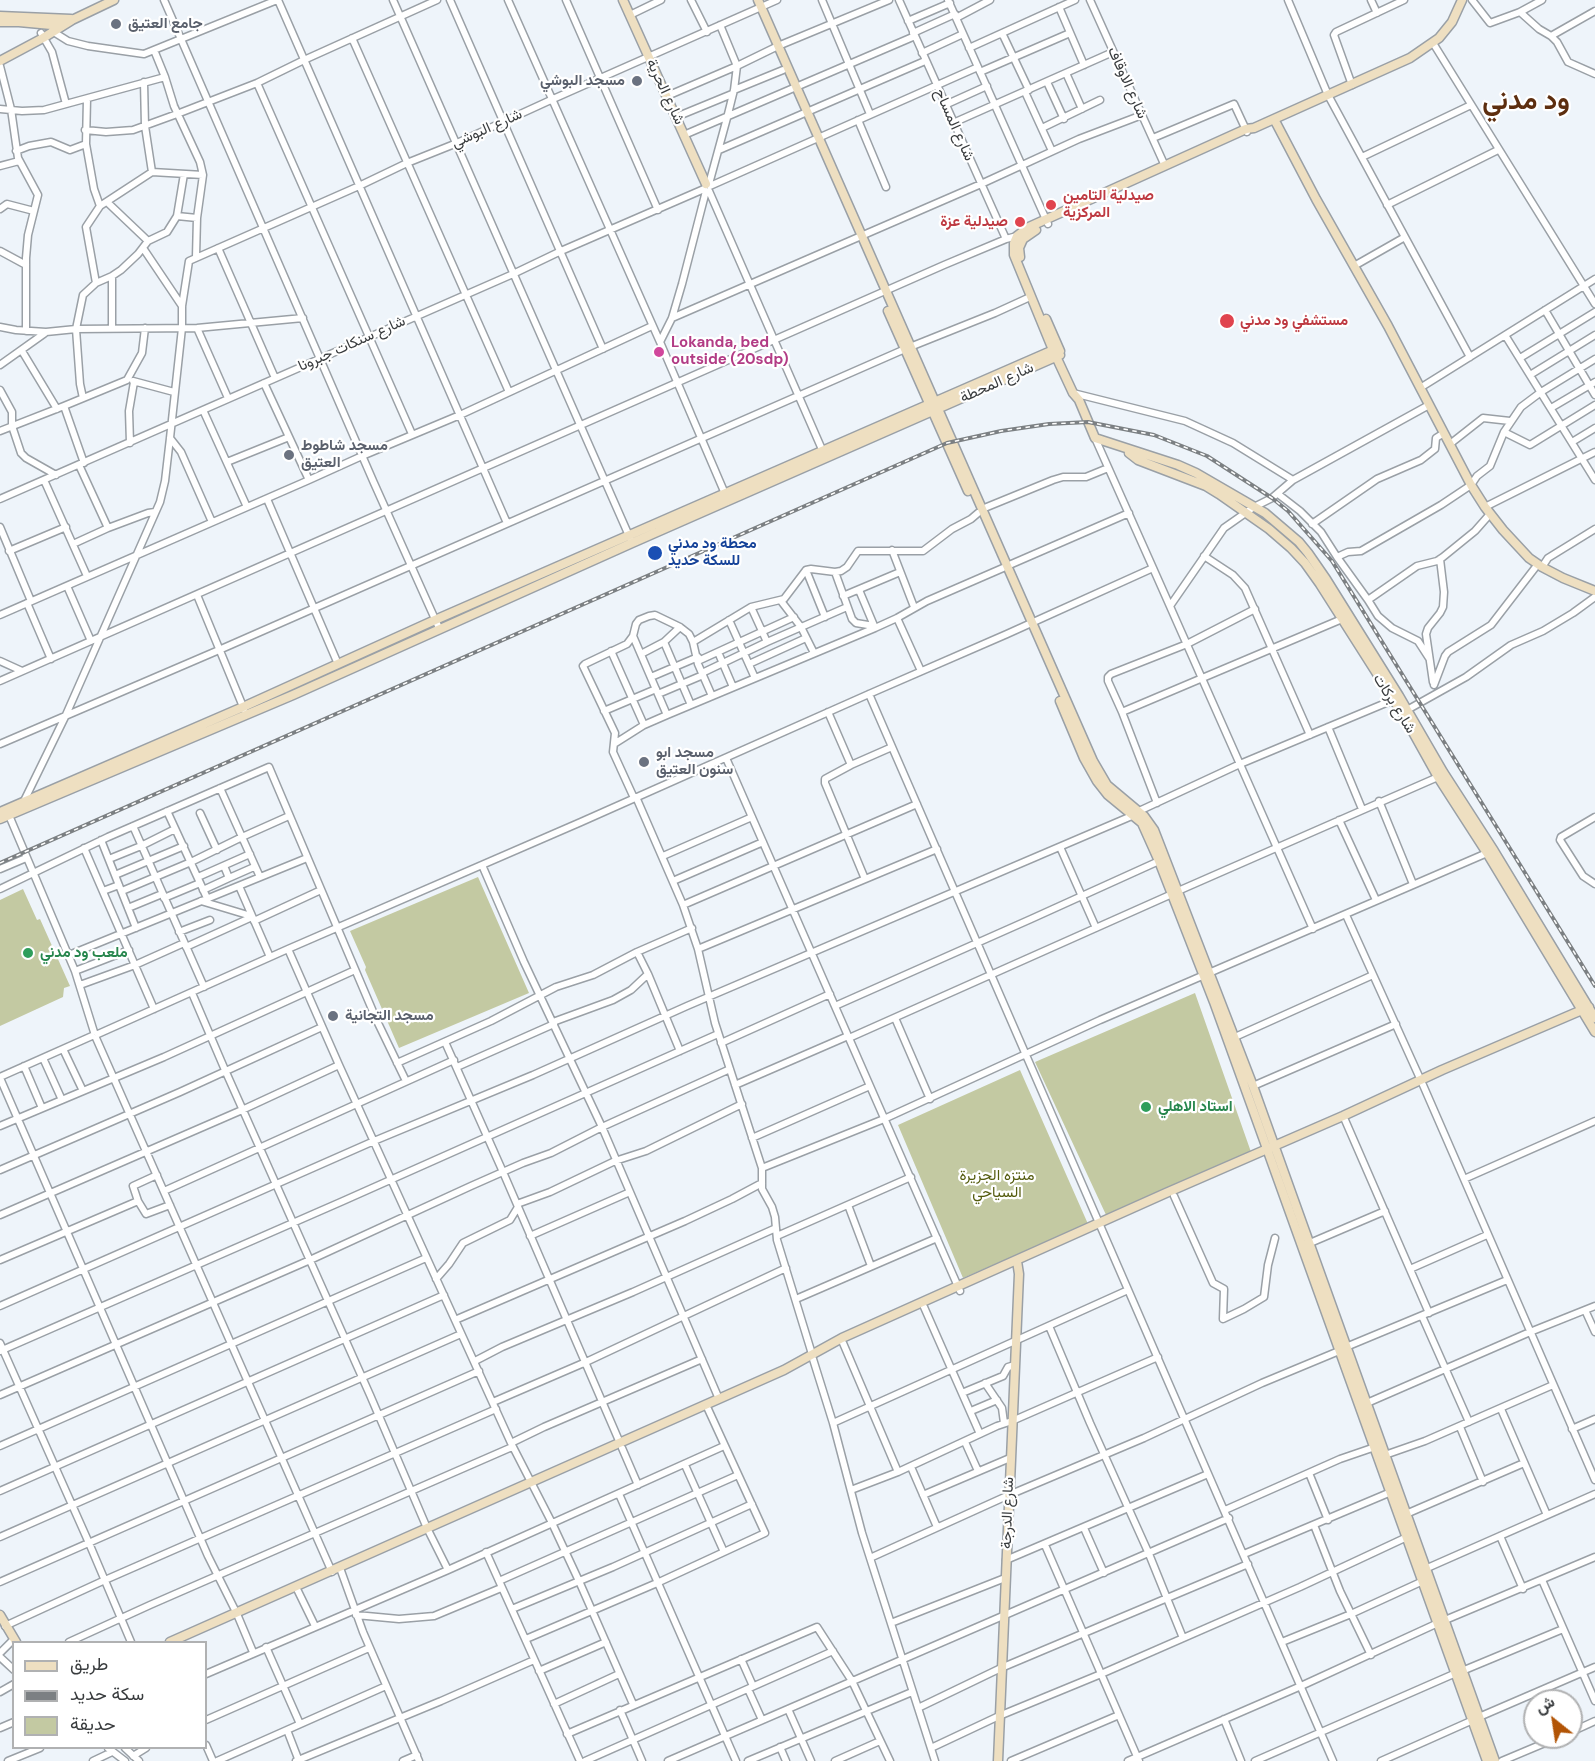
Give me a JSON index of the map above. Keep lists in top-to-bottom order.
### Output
{
  "streets": {
    "street": [
      "شارع الاوقاف",
      "شارع الحرية",
      "شارع المساح",
      "شارع البوشي",
      "شارع سنكات جبرونا",
      "شارع المحطة",
      "شارع بركات",
      "شارع الدرجة"
    ]
  },
  "crossings": [
    ["شارع الحرية", "شارع البوشي"],
    ["شارع الحرية", "شارع سنكات جبرونا"],
    ["شارع المساح", "شارع سنكات جبرونا"]
  ],
  "districts": ["ود مدني"],
  "parks": ["منتزه الجزيرة السياحي"],
  "places": [
    "جامع العتيق",
    "مسجد البوشي",
    "صيدلية التامين المركزية",
    "صيدلية عزة",
    "مستشفي ود مدني",
    "Lokanda, bed outside (20sdp)",
    "مسجد شاطوط العتيق",
    "محطة ود مدني للسكة حديد",
    "مسجد ابو سنون العتيق",
    "ملعب ود مدني",
    "مسجد التجانية",
    "استاد الاهلي"
  ],
  "legend": ["طريق", "سكة حديد", "حديقة"],
  "north": "top left"
}
